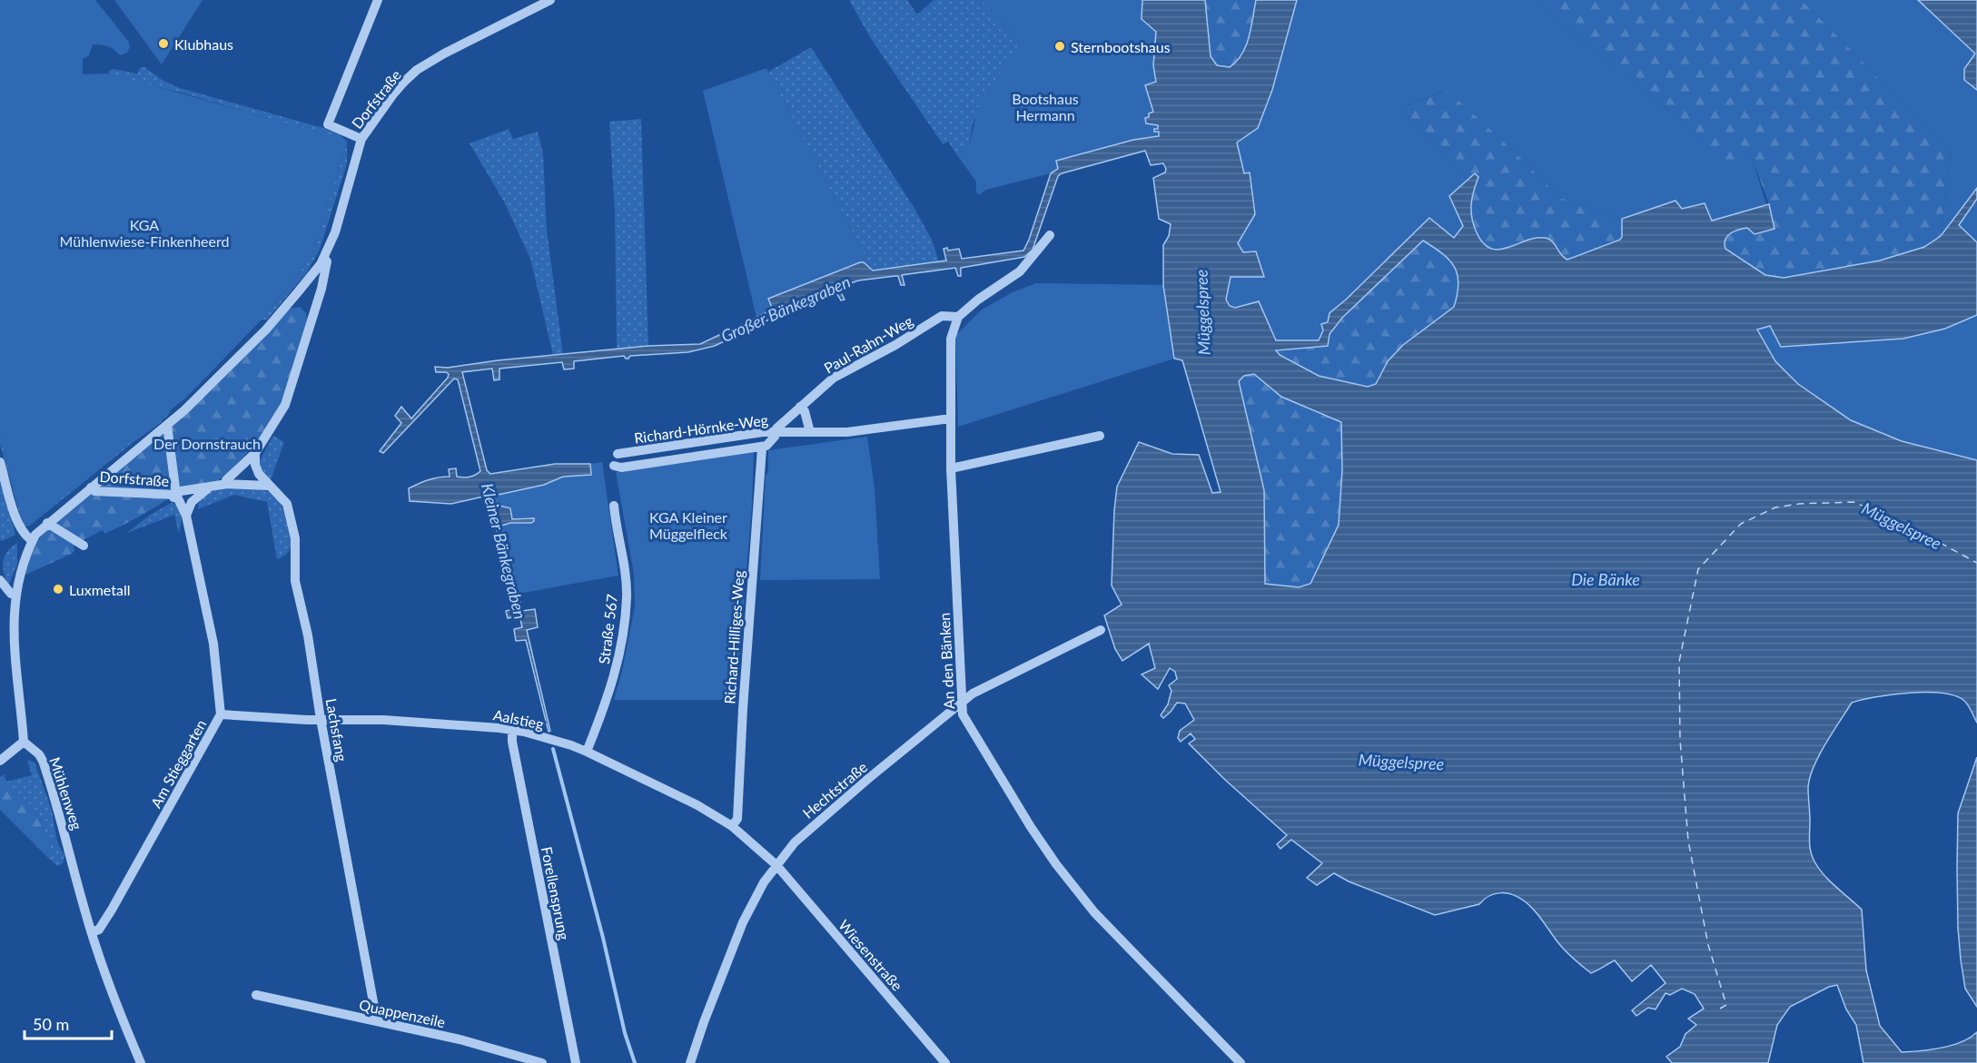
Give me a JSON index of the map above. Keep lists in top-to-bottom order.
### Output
{
  "streets": {
    "street": [
      "Dorfstraße",
      "Paul-Rahn-Weg",
      "Richard-Hörnke-Weg",
      "Straße 567",
      "Richard-Hilliges-Weg",
      "An den Bänken",
      "Aalstieg",
      "Lachsfang",
      "Am Stieggarten",
      "Hechtstraße",
      "Mühlenweg",
      "Forellensprung",
      "Wiesenstraße",
      "Quappenzeile"
    ]
  },
  "crossings": [
    ["Dorfstraße", "Lachsfang"],
    ["Dorfstraße", "Am Stieggarten"],
    ["Paul-Rahn-Weg", "Richard-Hörnke-Weg"],
    ["Paul-Rahn-Weg", "Richard-Hilliges-Weg"],
    ["Paul-Rahn-Weg", "An den Bänken"],
    ["Richard-Hörnke-Weg", "Richard-Hilliges-Weg"],
    ["Richard-Hörnke-Weg", "An den Bänken"],
    ["Straße 567", "Aalstieg"],
    ["Richard-Hilliges-Weg", "Aalstieg"],
    ["An den Bänken", "Hechtstraße"],
    ["Aalstieg", "Lachsfang"],
    ["Aalstieg", "Am Stieggarten"],
    ["Aalstieg", "Hechtstraße"],
    ["Aalstieg", "Forellensprung"],
    ["Aalstieg", "Wiesenstraße"],
    ["Lachsfang", "Quappenzeile"],
    ["Am Stieggarten", "Mühlenweg"],
    ["Hechtstraße", "Wiesenstraße"]
  ],
  "water": [
    "Großer Bänkegraben",
    "Müggelspree",
    "Kleiner Bänkegraben",
    "Die Bänke"
  ],
  "parks": [
    "Bootshaus Hermann",
    "KGA Mühlenwiese-Finkenheerd",
    "Der Dornstrauch",
    "KGA Kleiner Müggelfleck"
  ],
  "places": ["Klubhaus", "Sternbootshaus", "Luxmetall"],
  "scale_bar": "50 m"
}
